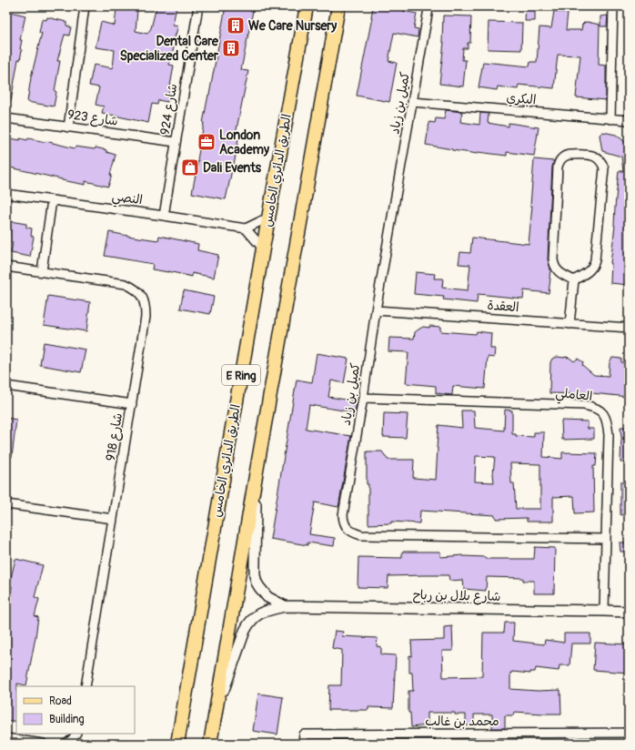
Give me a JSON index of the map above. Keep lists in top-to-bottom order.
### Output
{
  "streets": {
    "main road": ["الطريق الدائري الخامس", "E Ring"],
    "street": [
      "البكري",
      "كميل بن زياد",
      "شارع 924",
      "شارع 923",
      "النصي",
      "العقدة",
      "العاملي",
      "شارع 918",
      "شارع بلال بن رباح",
      "محمد بن غالب"
    ]
  },
  "crossings": [
    ["البكري", "كميل بن زياد"],
    ["كميل بن زياد", "العقدة"],
    ["كميل بن زياد", "العاملي"],
    ["شارع 924", "شارع 923"],
    ["شارع 924", "النصي"],
    ["E Ring", "شارع بلال بن رباح"],
    ["العاملي", "شارع بلال بن رباح"]
  ],
  "places": {
    "building": ["We Care Nursery", "Dental Care Specialized Center"],
    "office": ["London Academy"],
    "shop": ["Dali Events"]
  },
  "legend": ["Road", "Building"]
}
